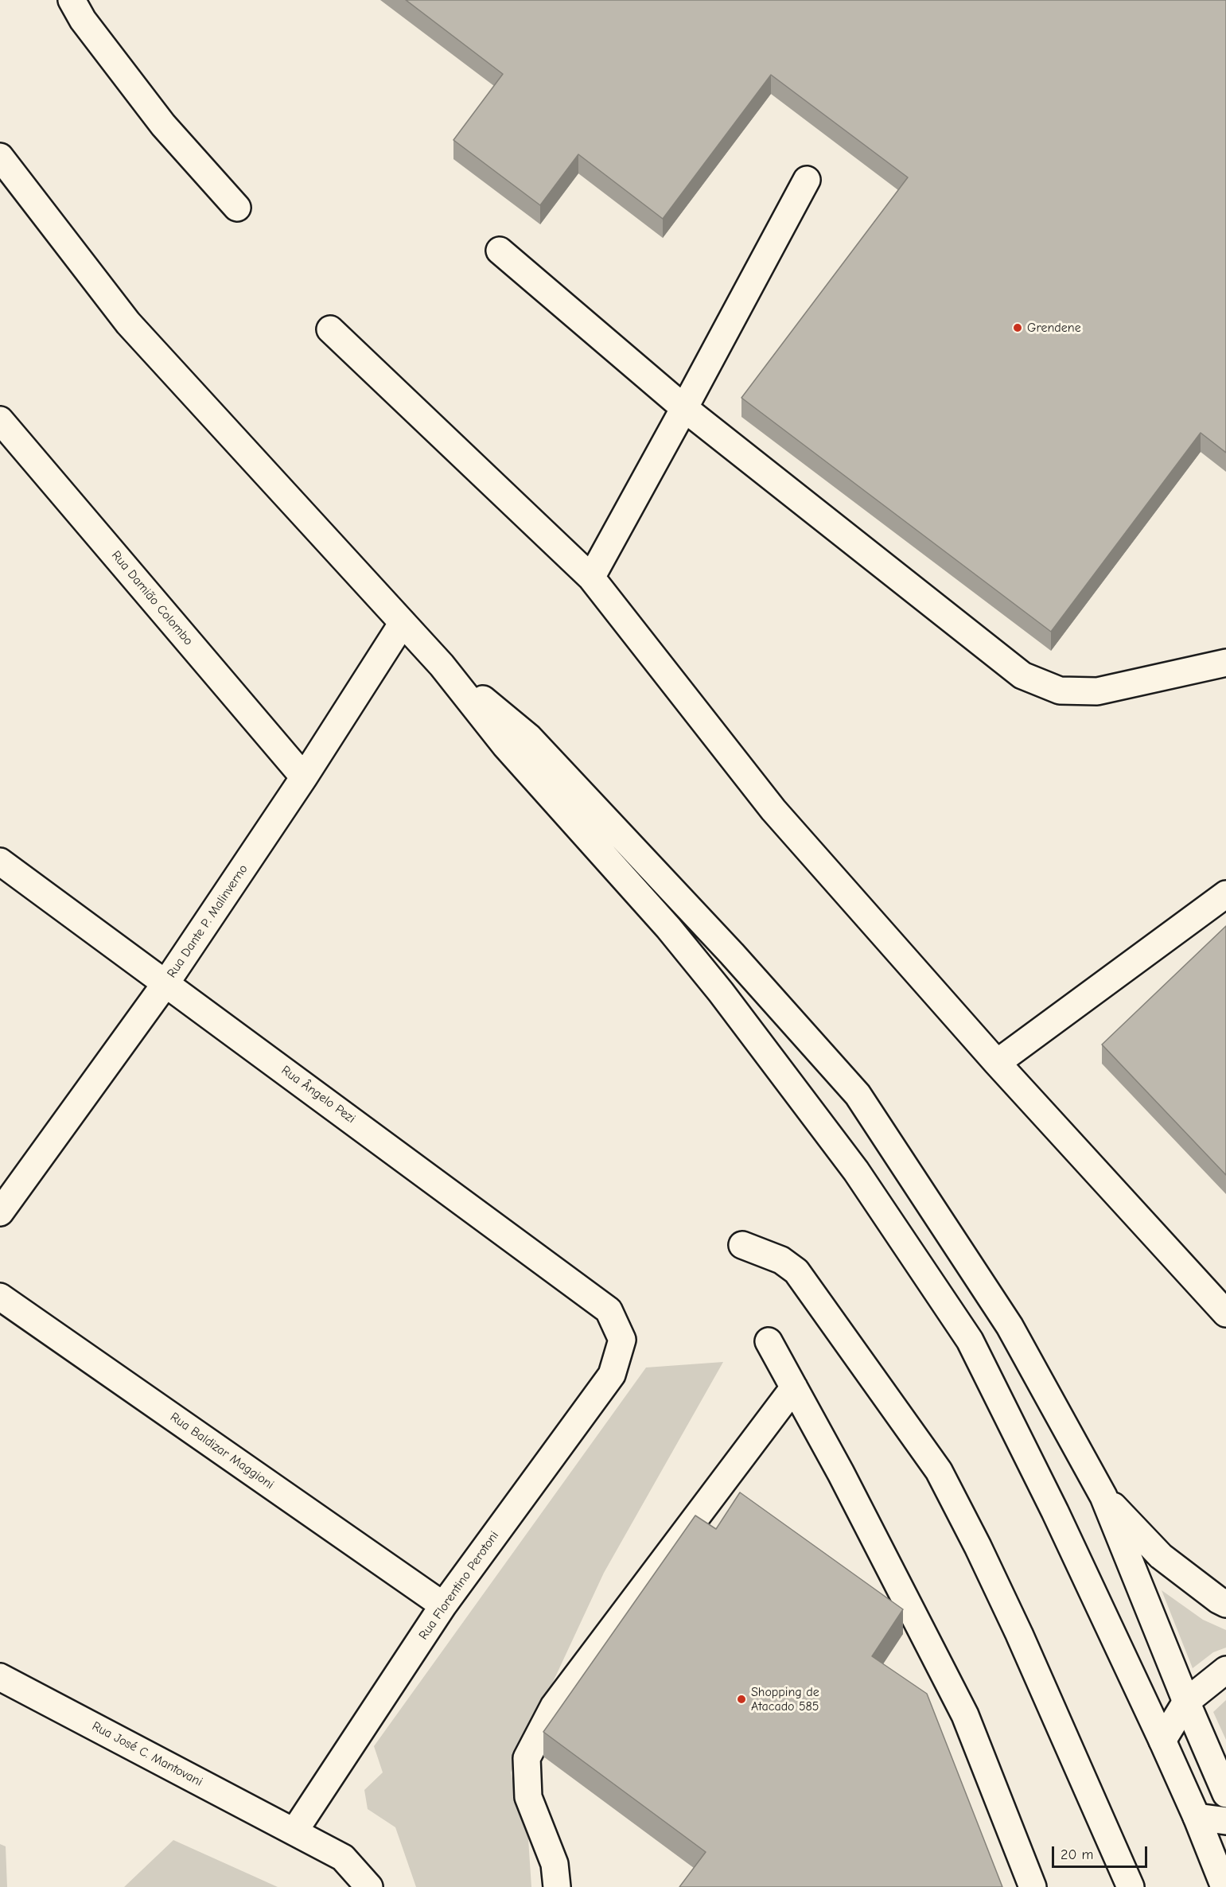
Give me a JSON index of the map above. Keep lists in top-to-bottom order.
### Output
{
  "streets": {
    "main road": [
      "Rua Damião Colombo",
      "Rua Dante P. Malinverno",
      "Rua Ângelo Pezi",
      "Rua Baldizar Maggioni",
      "Rua Florentino Perotoni",
      "Rua José C. Mantovani"
    ]
  },
  "crossings": [
    ["Rua Damião Colombo", "Rua Dante P. Malinverno"],
    ["Rua Dante P. Malinverno", "Rua Ângelo Pezi"],
    ["Rua Ângelo Pezi", "Rua Florentino Perotoni"],
    ["Rua Baldizar Maggioni", "Rua Florentino Perotoni"],
    ["Rua Florentino Perotoni", "Rua José C. Mantovani"]
  ],
  "places": ["Grendene", "Shopping de Atacado 585"],
  "scale_bar": "20 m"
}
